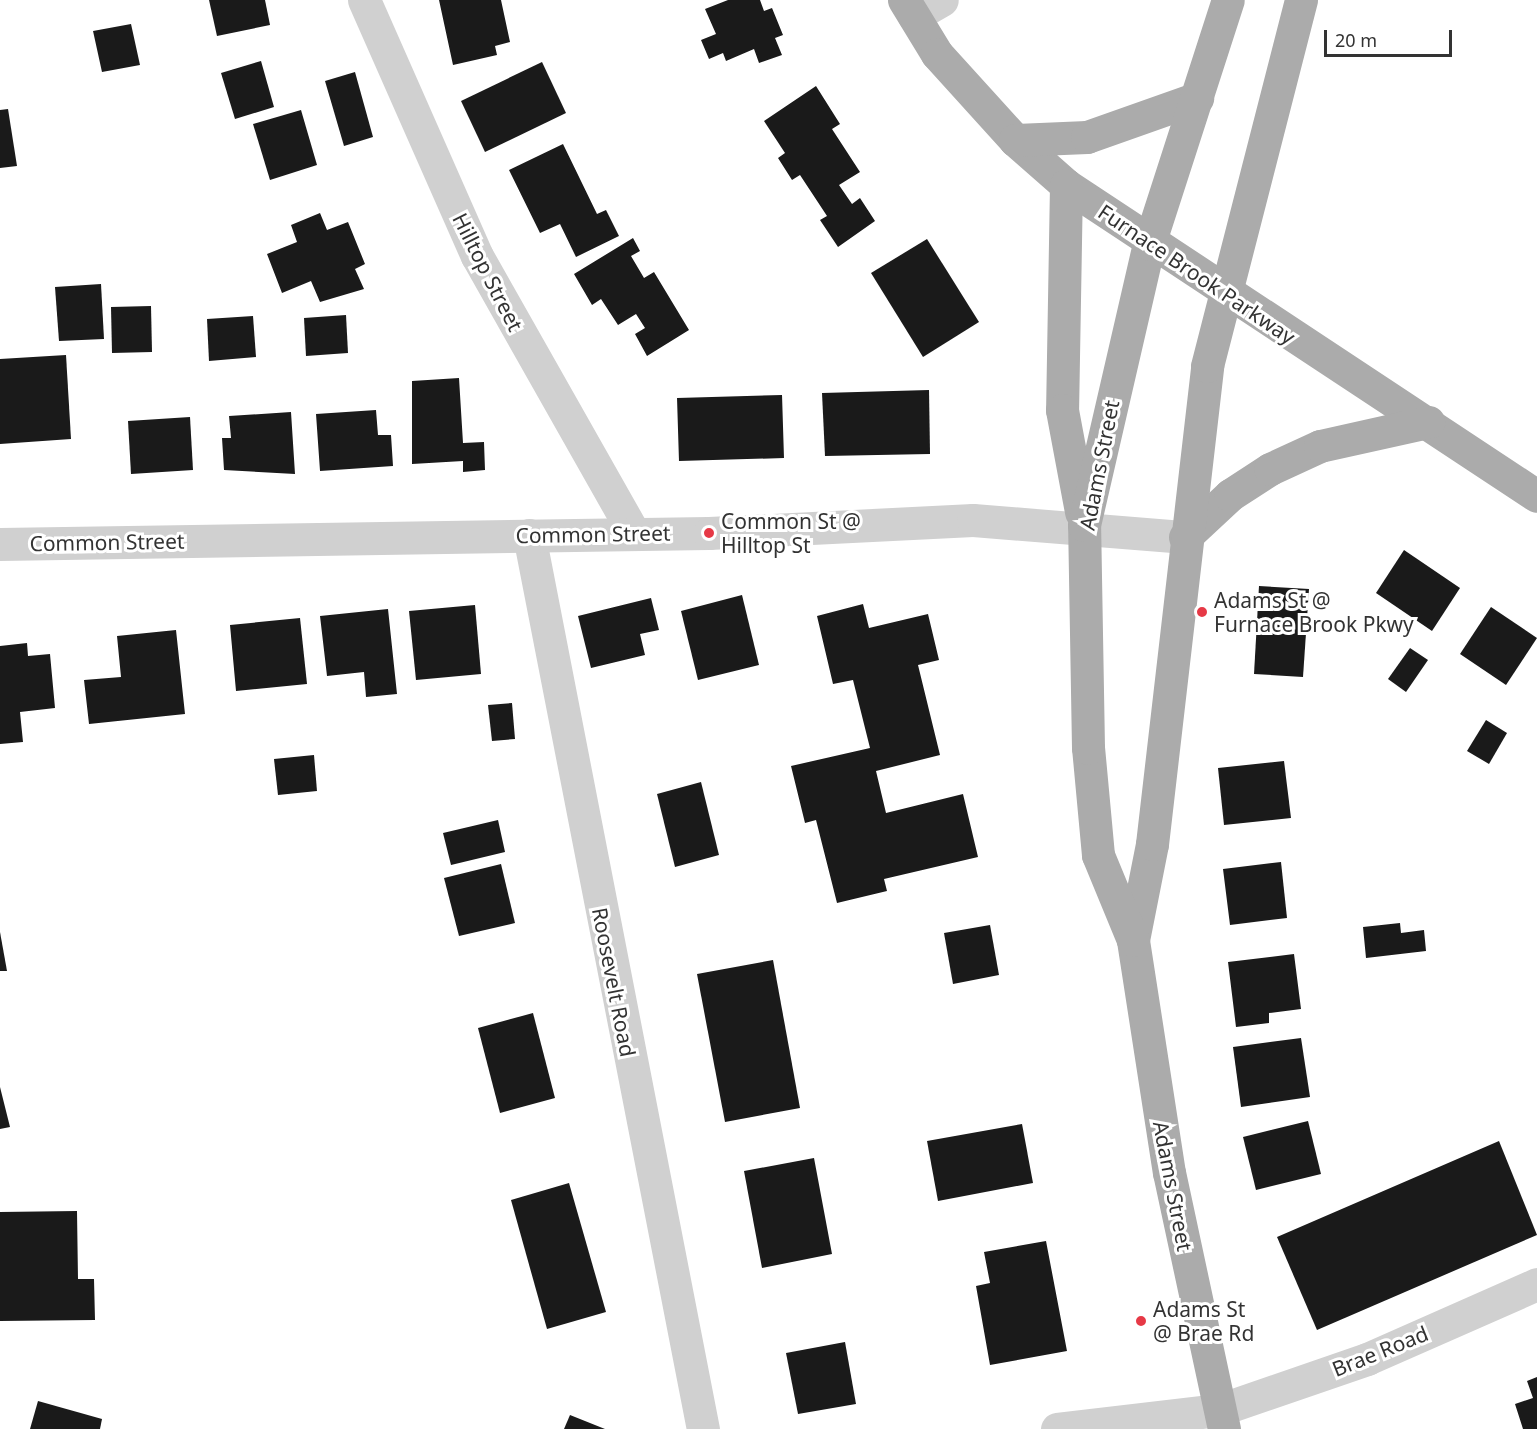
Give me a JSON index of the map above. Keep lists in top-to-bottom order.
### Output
{
  "streets": {
    "main road": ["Furnace Brook Parkway", "Adams Street"],
    "street": [
      "Hilltop Street",
      "Common Street",
      "Roosevelt Road",
      "Brae Road"
    ]
  },
  "crossings": [
    ["Hilltop Street", "Common Street"],
    ["Furnace Brook Parkway", "Adams Street"],
    ["Adams Street", "Common Street"],
    ["Adams Street", "Brae Road"],
    ["Common Street", "Roosevelt Road"]
  ],
  "places": ["Common St @ Hilltop St", "Adams St @ Furnace Brook Pkwy", "Adams St @ Brae Rd"],
  "scale_bar": "20 m"
}
